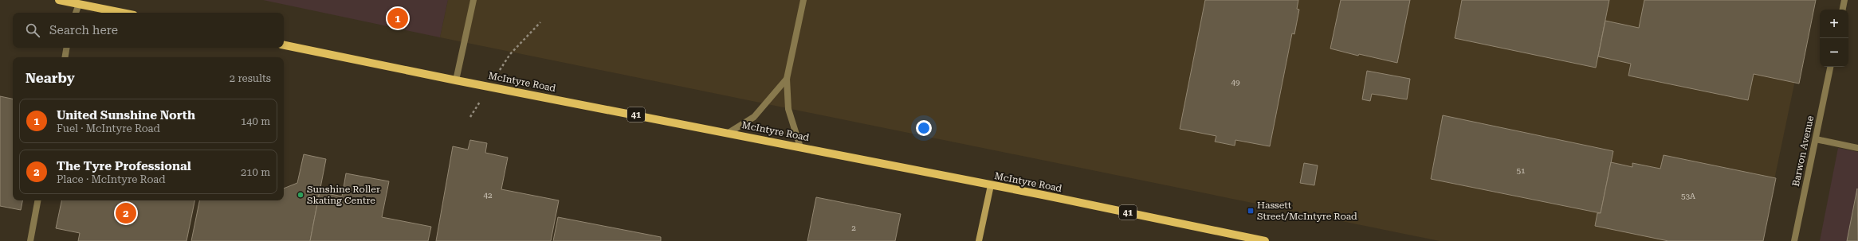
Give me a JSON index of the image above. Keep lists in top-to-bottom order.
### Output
{
  "streets": {
    "main road": ["McIntyre Road", "41"],
    "street": ["Barwon Avenue"]
  },
  "places": {
    "other": ["Sunshine Roller Skating Centre"],
    "transit": ["Hassett Street/McIntyre Road"]
  },
  "house_numbers": [
    "49",
    "51",
    "42",
    "53A",
    "2"
  ],
  "page": {
    "pins": ["1", "2"],
    "map_buttons": ["+", "−"],
    "search": "Search here",
    "heading": ["Nearby", "2 results"],
    "list": [
      {
        "mark": "1",
        "name": "United Sunshine North",
        "note": "Fuel · McIntyre Road",
        "value": "140 m"
      },
      {
        "mark": "2",
        "name": "The Tyre Professional",
        "note": "Place · McIntyre Road",
        "value": "210 m"
      }
    ]
  }
}
